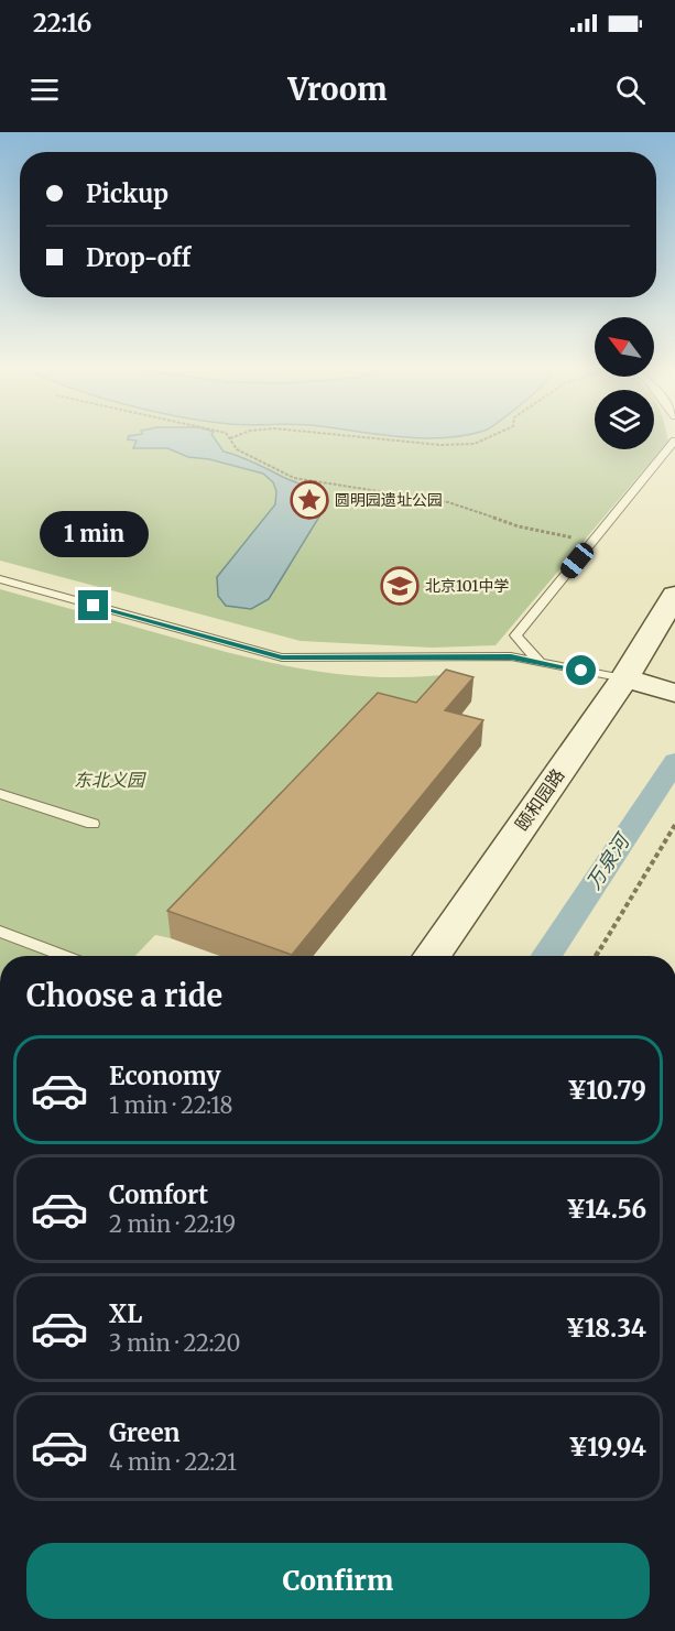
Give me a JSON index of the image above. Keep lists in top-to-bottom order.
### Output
{
  "streets": {
    "main road": ["颐和园路"]
  },
  "water": ["万泉河"],
  "parks": ["东北义园"],
  "places": {
    "place": ["圆明园遗址公园"],
    "school or university": ["北京101中学"]
  },
  "north": "top left",
  "page": {
    "status": "22:16",
    "header": "Vroom",
    "banner": ["Pickup", "Drop-off"],
    "bubble": "1 min",
    "heading": "Choose a ride",
    "list": [
      {
        "name": "Economy",
        "note": "1 min · 22:18",
        "value": "¥10.79"
      },
      {
        "name": "Comfort",
        "note": "2 min · 22:19",
        "value": "¥14.56"
      },
      {
        "name": "XL",
        "note": "3 min · 22:20",
        "value": "¥18.34"
      },
      {
        "name": "Green",
        "note": "4 min · 22:21",
        "value": "¥19.94"
      }
    ],
    "buttons": "Confirm"
  }
}
